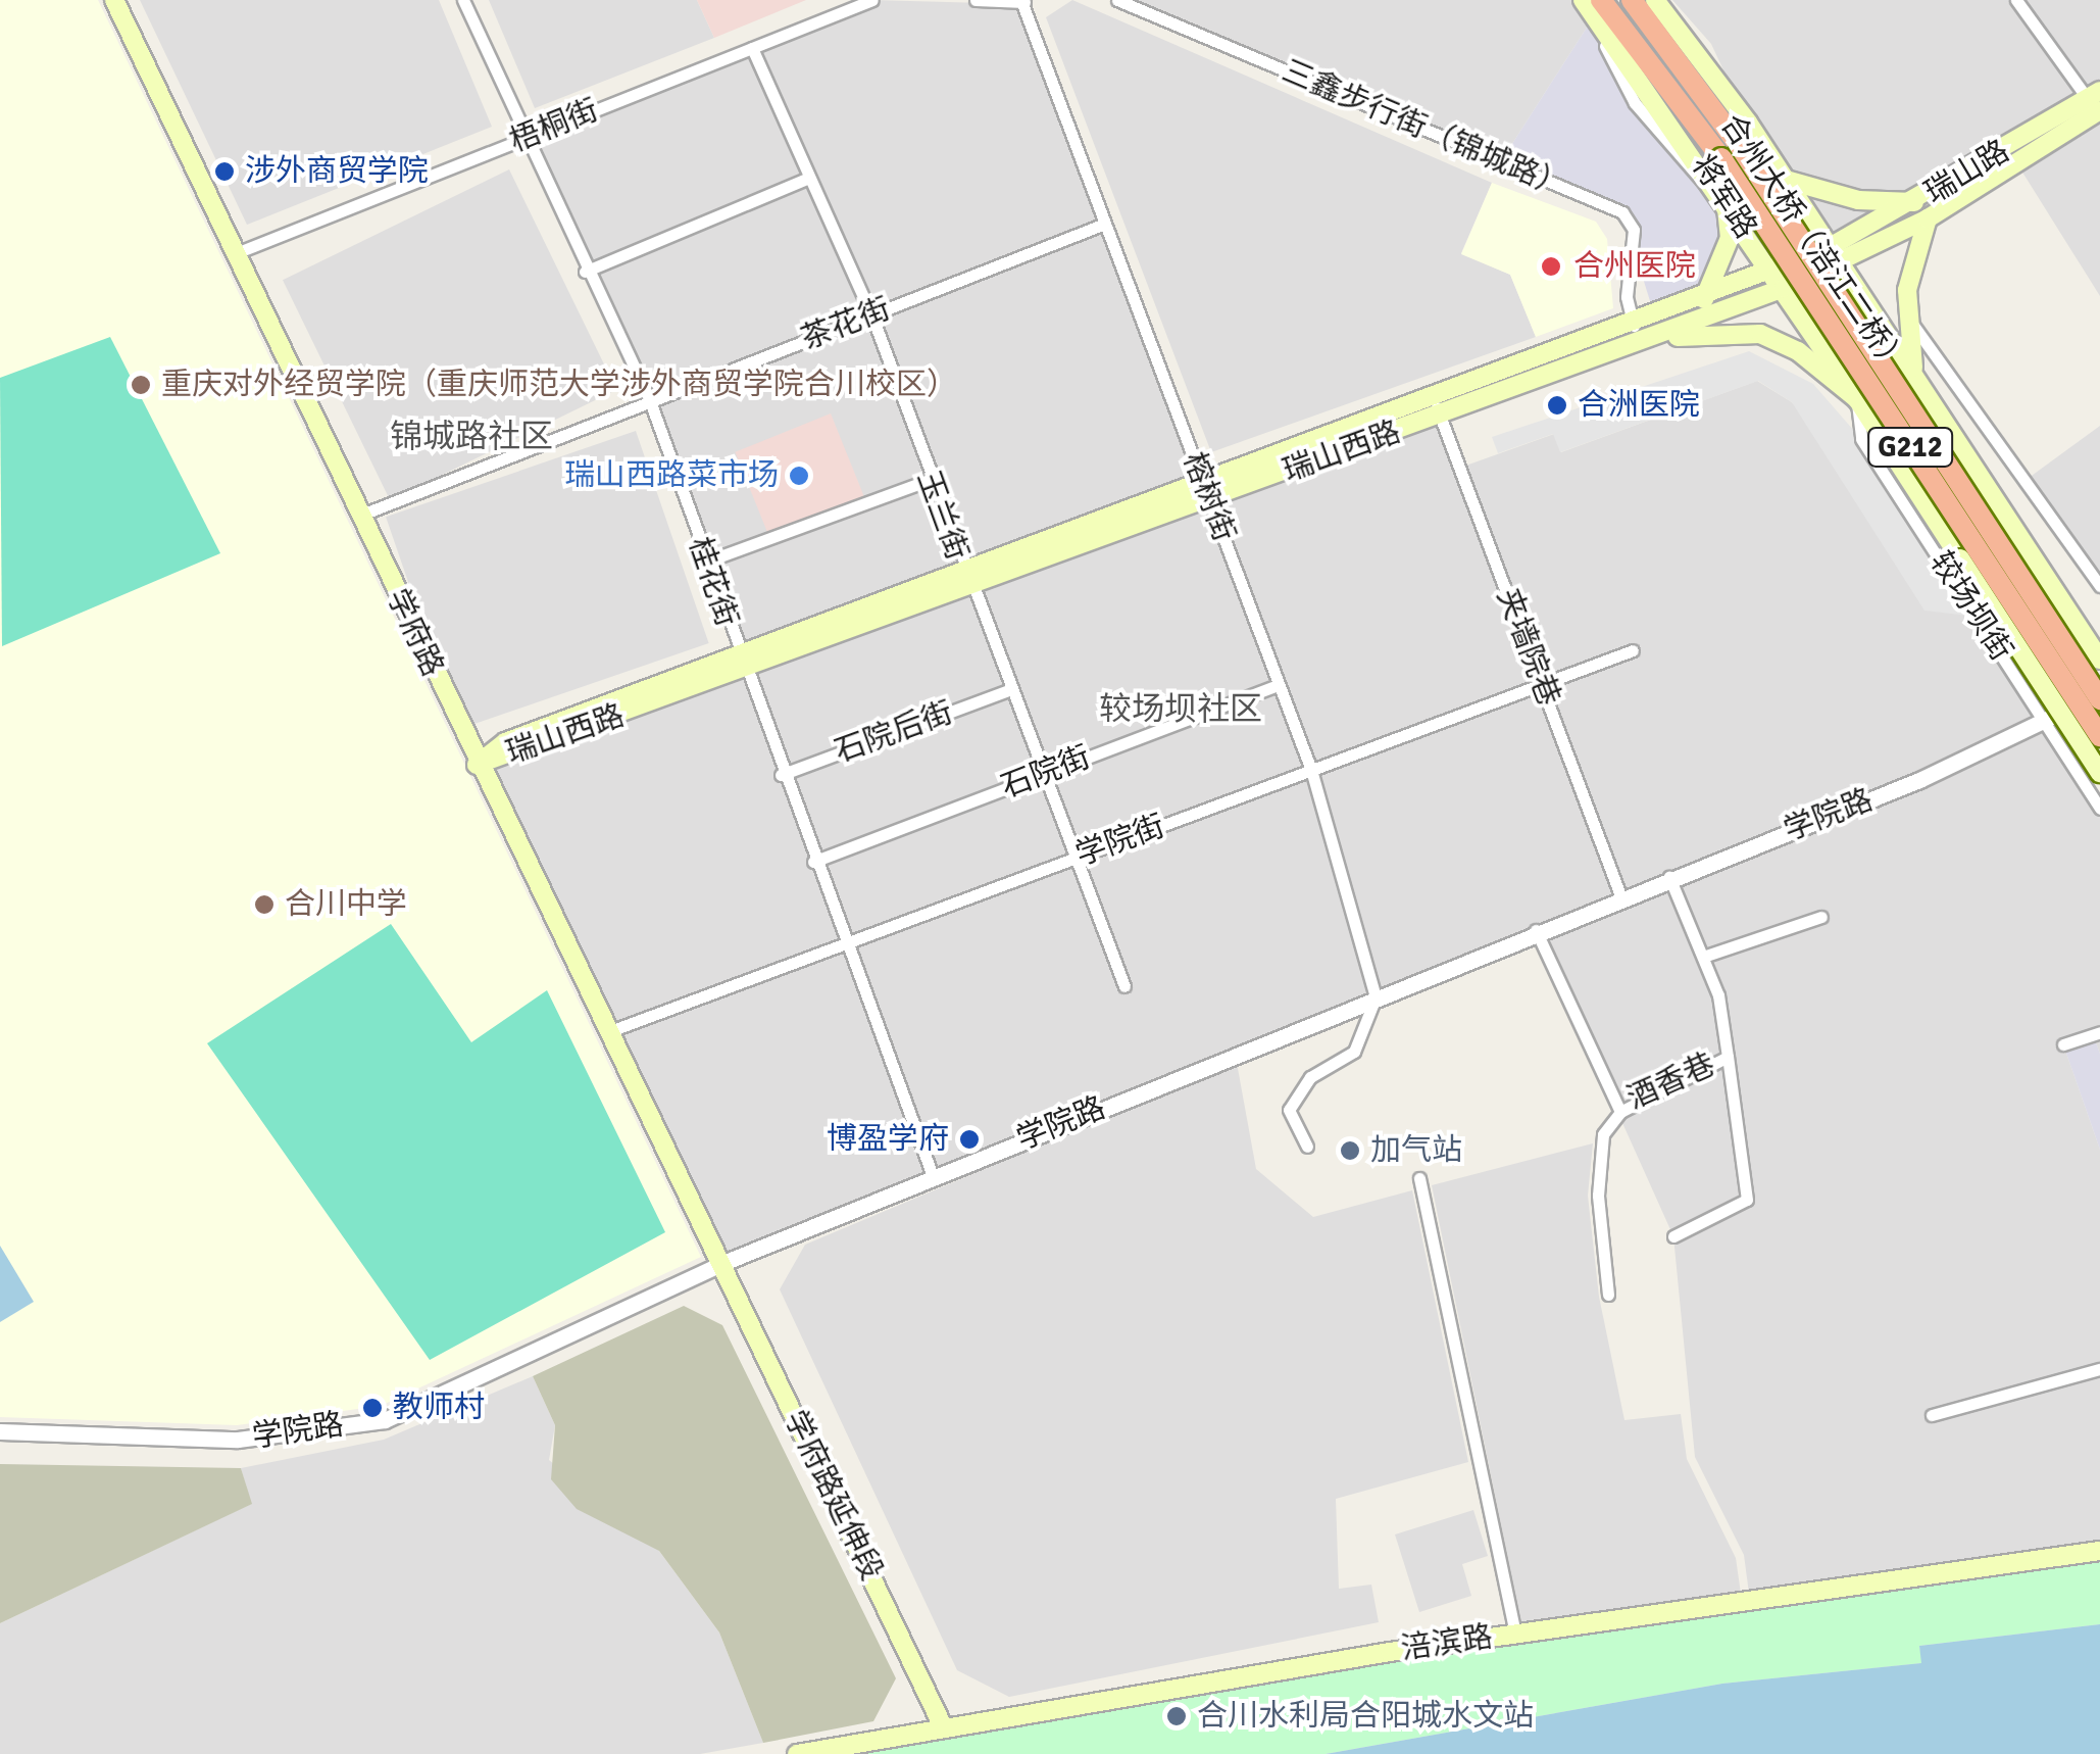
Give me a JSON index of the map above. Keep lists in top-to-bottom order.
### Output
{
  "streets": {
    "highway": ["合州大桥（涪江二桥）", "G212"],
    "main road": [
      "瑞山路",
      "将军路",
      "瑞山西路",
      "学府路",
      "学府路延伸段",
      "涪滨路"
    ],
    "street": [
      "梧桐街",
      "三鑫步行街（锦城路）",
      "茶花街",
      "榕树街",
      "玉兰街",
      "桂花街",
      "较场坝街",
      "夹墙院巷",
      "石院后街",
      "石院街",
      "学院路",
      "学院街",
      "酒香巷"
    ]
  },
  "crossings": [
    ["梧桐街", "玉兰街"],
    ["梧桐街", "桂花街"],
    ["梧桐街", "学府路"],
    ["三鑫步行街（锦城路）", "瑞山西路"],
    ["瑞山路", "将军路"],
    ["瑞山路", "瑞山西路"],
    ["将军路", "合州大桥（涪江二桥）"],
    ["将军路", "瑞山西路"],
    ["将军路", "较场坝街"],
    ["合州大桥（涪江二桥）", "学院路"],
    ["茶花街", "榕树街"],
    ["茶花街", "玉兰街"],
    ["茶花街", "桂花街"],
    ["茶花街", "学府路"],
    ["瑞山西路", "榕树街"],
    ["瑞山西路", "玉兰街"],
    ["瑞山西路", "桂花街"],
    ["瑞山西路", "学府路"],
    ["瑞山西路", "夹墙院巷"],
    ["榕树街", "石院街"],
    ["榕树街", "学院路"],
    ["榕树街", "学院街"],
    ["玉兰街", "石院后街"],
    ["玉兰街", "石院街"],
    ["玉兰街", "学院街"],
    ["桂花街", "石院后街"],
    ["桂花街", "石院街"],
    ["桂花街", "学院路"],
    ["桂花街", "学院街"],
    ["较场坝街", "学院路"],
    ["学府路", "学院路"],
    ["学府路", "学院街"],
    ["学府路", "学府路延伸段"],
    ["夹墙院巷", "学院路"],
    ["夹墙院巷", "学院街"],
    ["学院路", "酒香巷"],
    ["学院路", "学府路延伸段"],
    ["学府路延伸段", "涪滨路"]
  ],
  "districts": ["锦城路社区", "较场坝社区"],
  "places": [
    "涉外商贸学院",
    "合州医院",
    "重庆对外经贸学院（重庆师范大学涉外商贸学院合川校区）",
    "合洲医院",
    "瑞山西路菜市场",
    "合川中学",
    "博盈学府",
    "加气站",
    "教师村",
    "合川水利局合阳城水文站"
  ]
}
